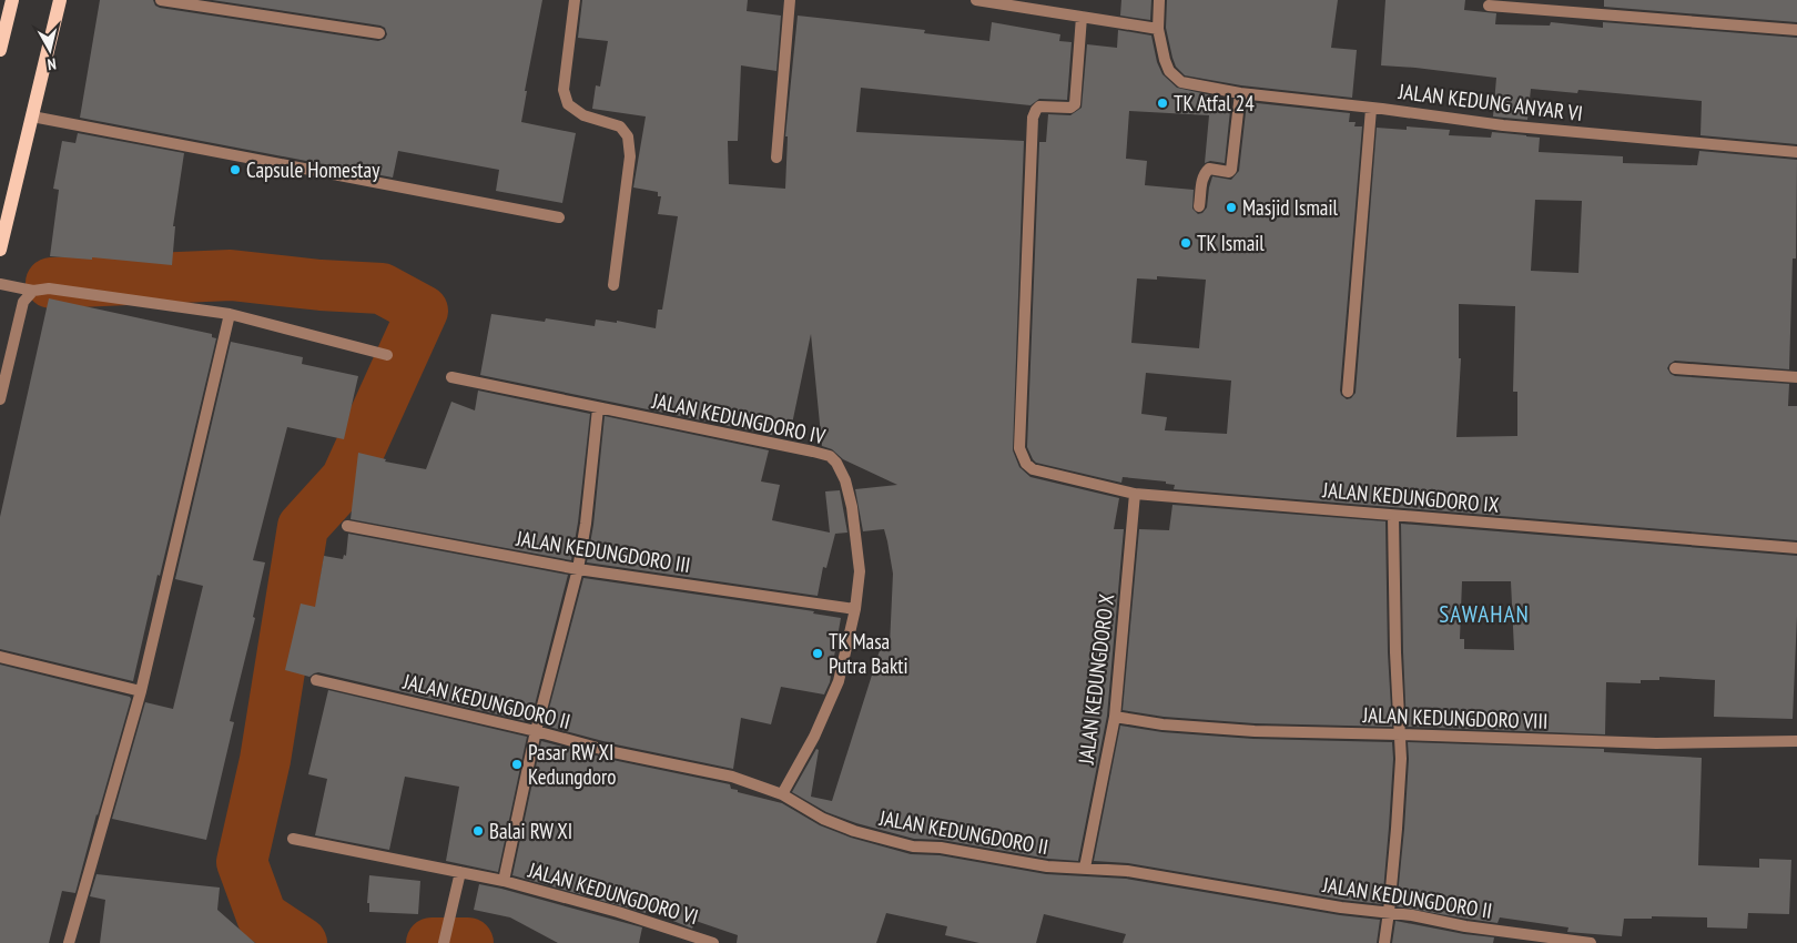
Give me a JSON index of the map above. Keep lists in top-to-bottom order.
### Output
{
  "streets": {
    "street": [
      "JALAN KEDUNG ANYAR VI",
      "JALAN KEDUNGDORO IV",
      "JALAN KEDUNGDORO IX",
      "JALAN KEDUNGDORO III",
      "JALAN KEDUNGDORO X",
      "JALAN KEDUNGDORO II",
      "JALAN KEDUNGDORO VIII",
      "JALAN KEDUNGDORO VI"
    ]
  },
  "crossings": [
    ["JALAN KEDUNGDORO IV", "JALAN KEDUNGDORO III"],
    ["JALAN KEDUNGDORO IV", "JALAN KEDUNGDORO II"],
    ["JALAN KEDUNGDORO IX", "JALAN KEDUNGDORO X"],
    ["JALAN KEDUNGDORO X", "JALAN KEDUNGDORO II"],
    ["JALAN KEDUNGDORO X", "JALAN KEDUNGDORO VIII"]
  ],
  "districts": ["SAWAHAN"],
  "places": [
    "TK Atfal 24",
    "Capsule Homestay",
    "Masjid Ismail",
    "TK Ismail",
    "TK Masa Putra Bakti",
    "Pasar RW XI Kedungdoro",
    "Balai RW XI"
  ],
  "north": "bottom"
}
